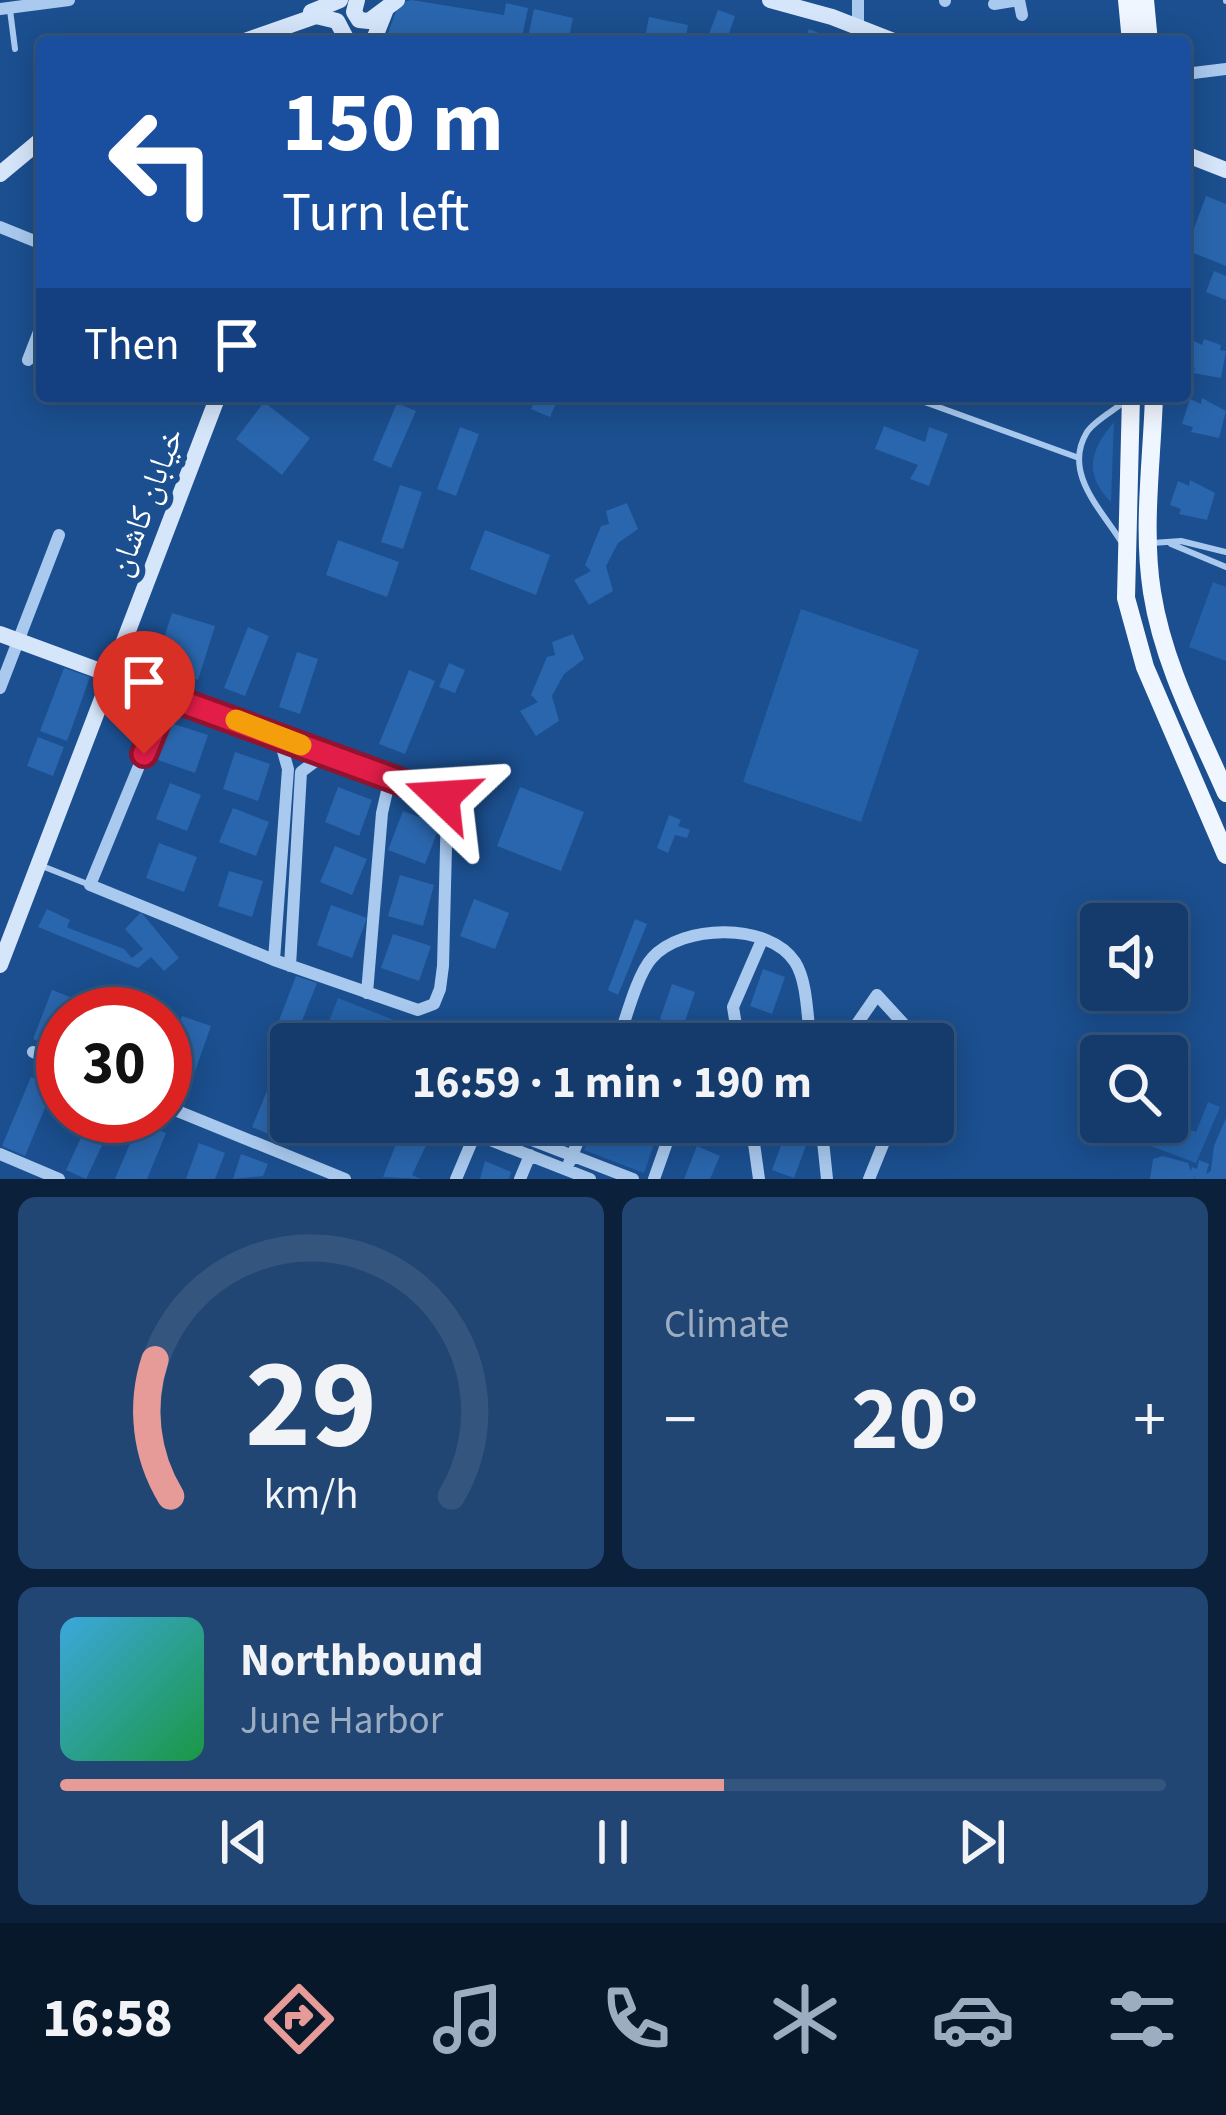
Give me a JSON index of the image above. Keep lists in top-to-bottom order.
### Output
{
  "streets": {
    "street": ["خیابان کاشان"]
  },
  "page": {
    "turn": ["150 m", "Turn left"],
    "then": "Then",
    "limit": "30",
    "trip": "16:59 · 1 min · 190 m",
    "tile": "Climate",
    "heat": ["−", "20°", "+"],
    "song": ["Northbound", "June Harbor"],
    "tabs": "16:58",
    "gauge": ["29", "km/h"]
  }
}
